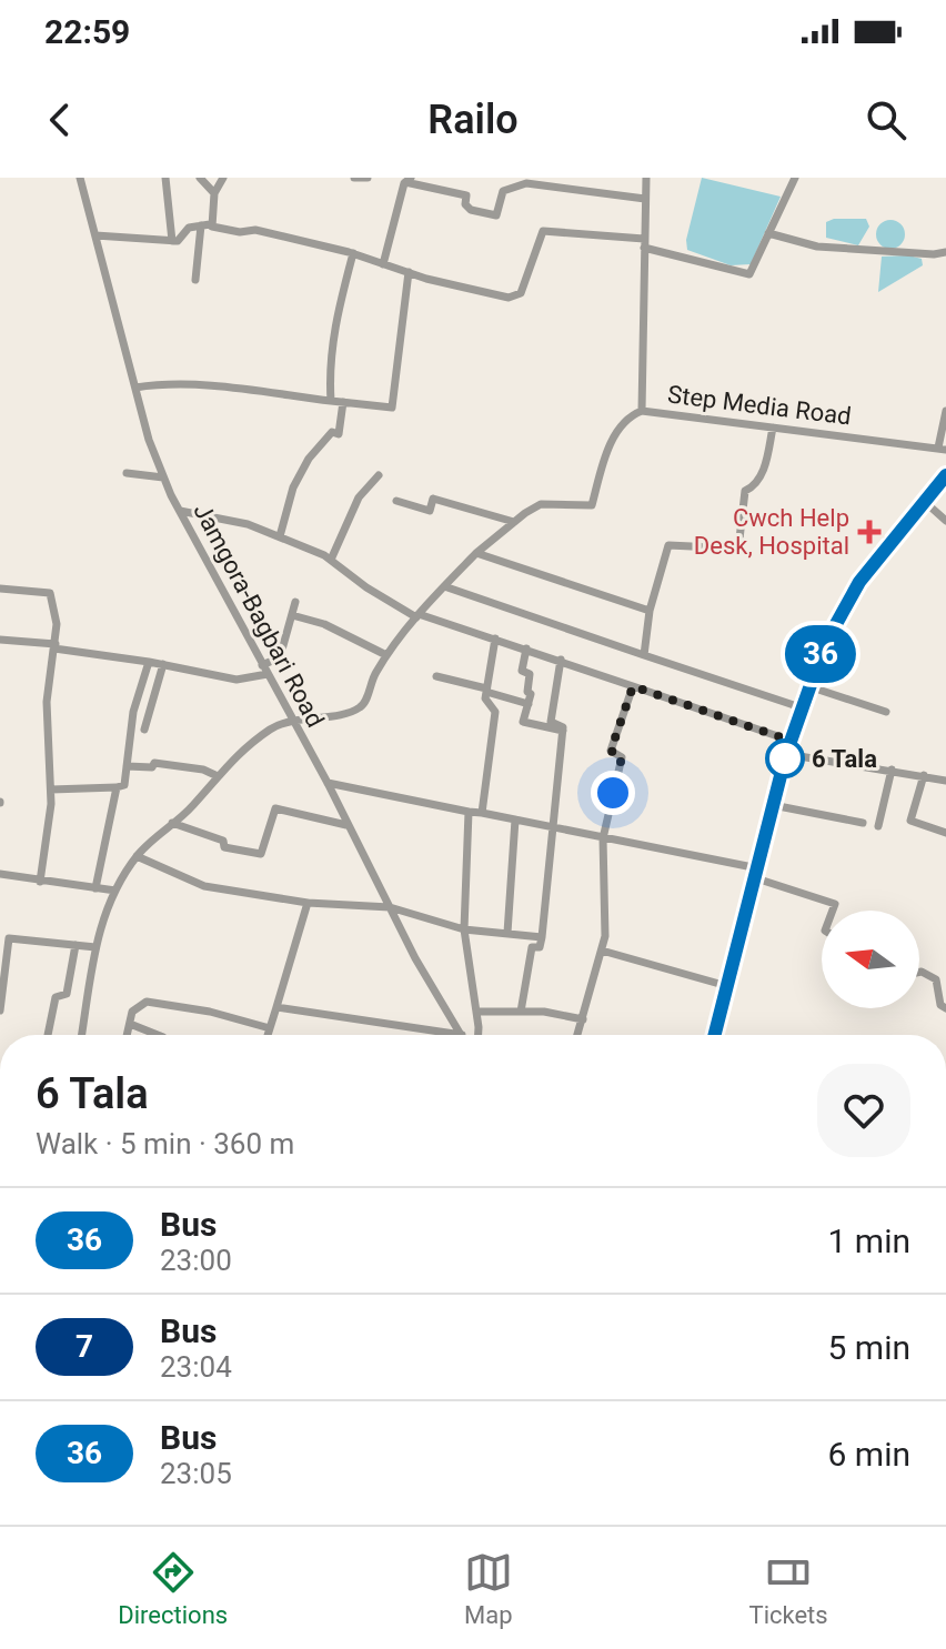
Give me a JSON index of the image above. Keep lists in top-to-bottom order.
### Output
{
  "streets": {
    "street": ["Step Media Road", "Jamgora-Bagbari Road"]
  },
  "places": {
    "health": ["Cwch Help Desk, Hospital"],
    "other": ["6 Tala"]
  },
  "lines": ["bus line 36"],
  "north": "left",
  "page": {
    "status": "22:59",
    "header": "Railo",
    "on_map": "36",
    "heading": ["6 Tala", "Walk · 5 min · 360 m"],
    "list": [
      {
        "mark": "36",
        "name": "Bus",
        "note": "23:00",
        "value": "1 min"
      },
      {
        "mark": "7",
        "name": "Bus",
        "note": "23:04",
        "value": "5 min"
      },
      {
        "mark": "36",
        "name": "Bus",
        "note": "23:05",
        "value": "6 min"
      }
    ],
    "tabs": ["Directions", "Map", "Tickets"]
  }
}
